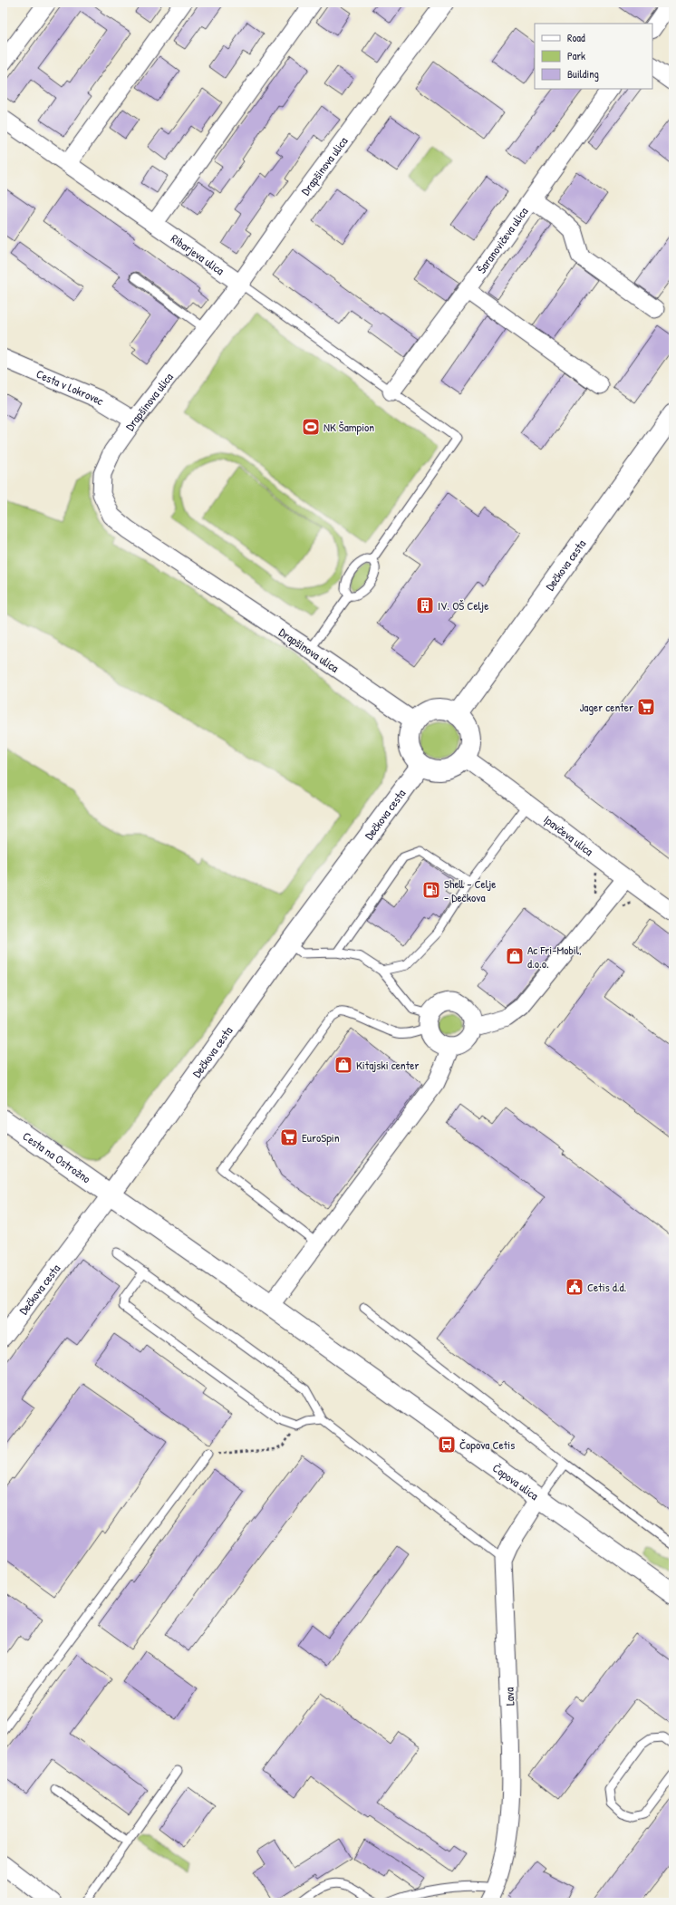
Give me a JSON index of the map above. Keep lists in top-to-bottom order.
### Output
{
  "streets": {
    "street": [
      "Drapšinova ulica",
      "Šaranovičeva ulica",
      "Ribarjeva ulica",
      "Cesta v Lokrovec",
      "Dečkova cesta",
      "Ipavčeva ulica",
      "Cesta na Ostrožno",
      "Čopova ulica",
      "Lava"
    ]
  },
  "crossings": [
    ["Drapšinova ulica", "Ribarjeva ulica"],
    ["Drapšinova ulica", "Cesta v Lokrovec"],
    ["Drapšinova ulica", "Dečkova cesta"],
    ["Drapšinova ulica", "Ipavčeva ulica"],
    ["Šaranovičeva ulica", "Ribarjeva ulica"],
    ["Dečkova cesta", "Ipavčeva ulica"],
    ["Dečkova cesta", "Cesta na Ostrožno"],
    ["Cesta na Ostrožno", "Čopova ulica"],
    ["Čopova ulica", "Lava"]
  ],
  "places": {
    "sports": ["NK Šampion"],
    "building": ["IV. OŠ Celje"],
    "supermarket": ["Jager center", "EuroSpin"],
    "fuel station": ["Shell - Celje - Dečkova"],
    "shop": ["Ac Fri-Mobil, d.o.o.", "Kitajski center"],
    "public building": ["Cetis d.d."],
    "bus stop": ["Čopova Cetis"]
  },
  "legend": ["Road", "Park", "Building"]
}
